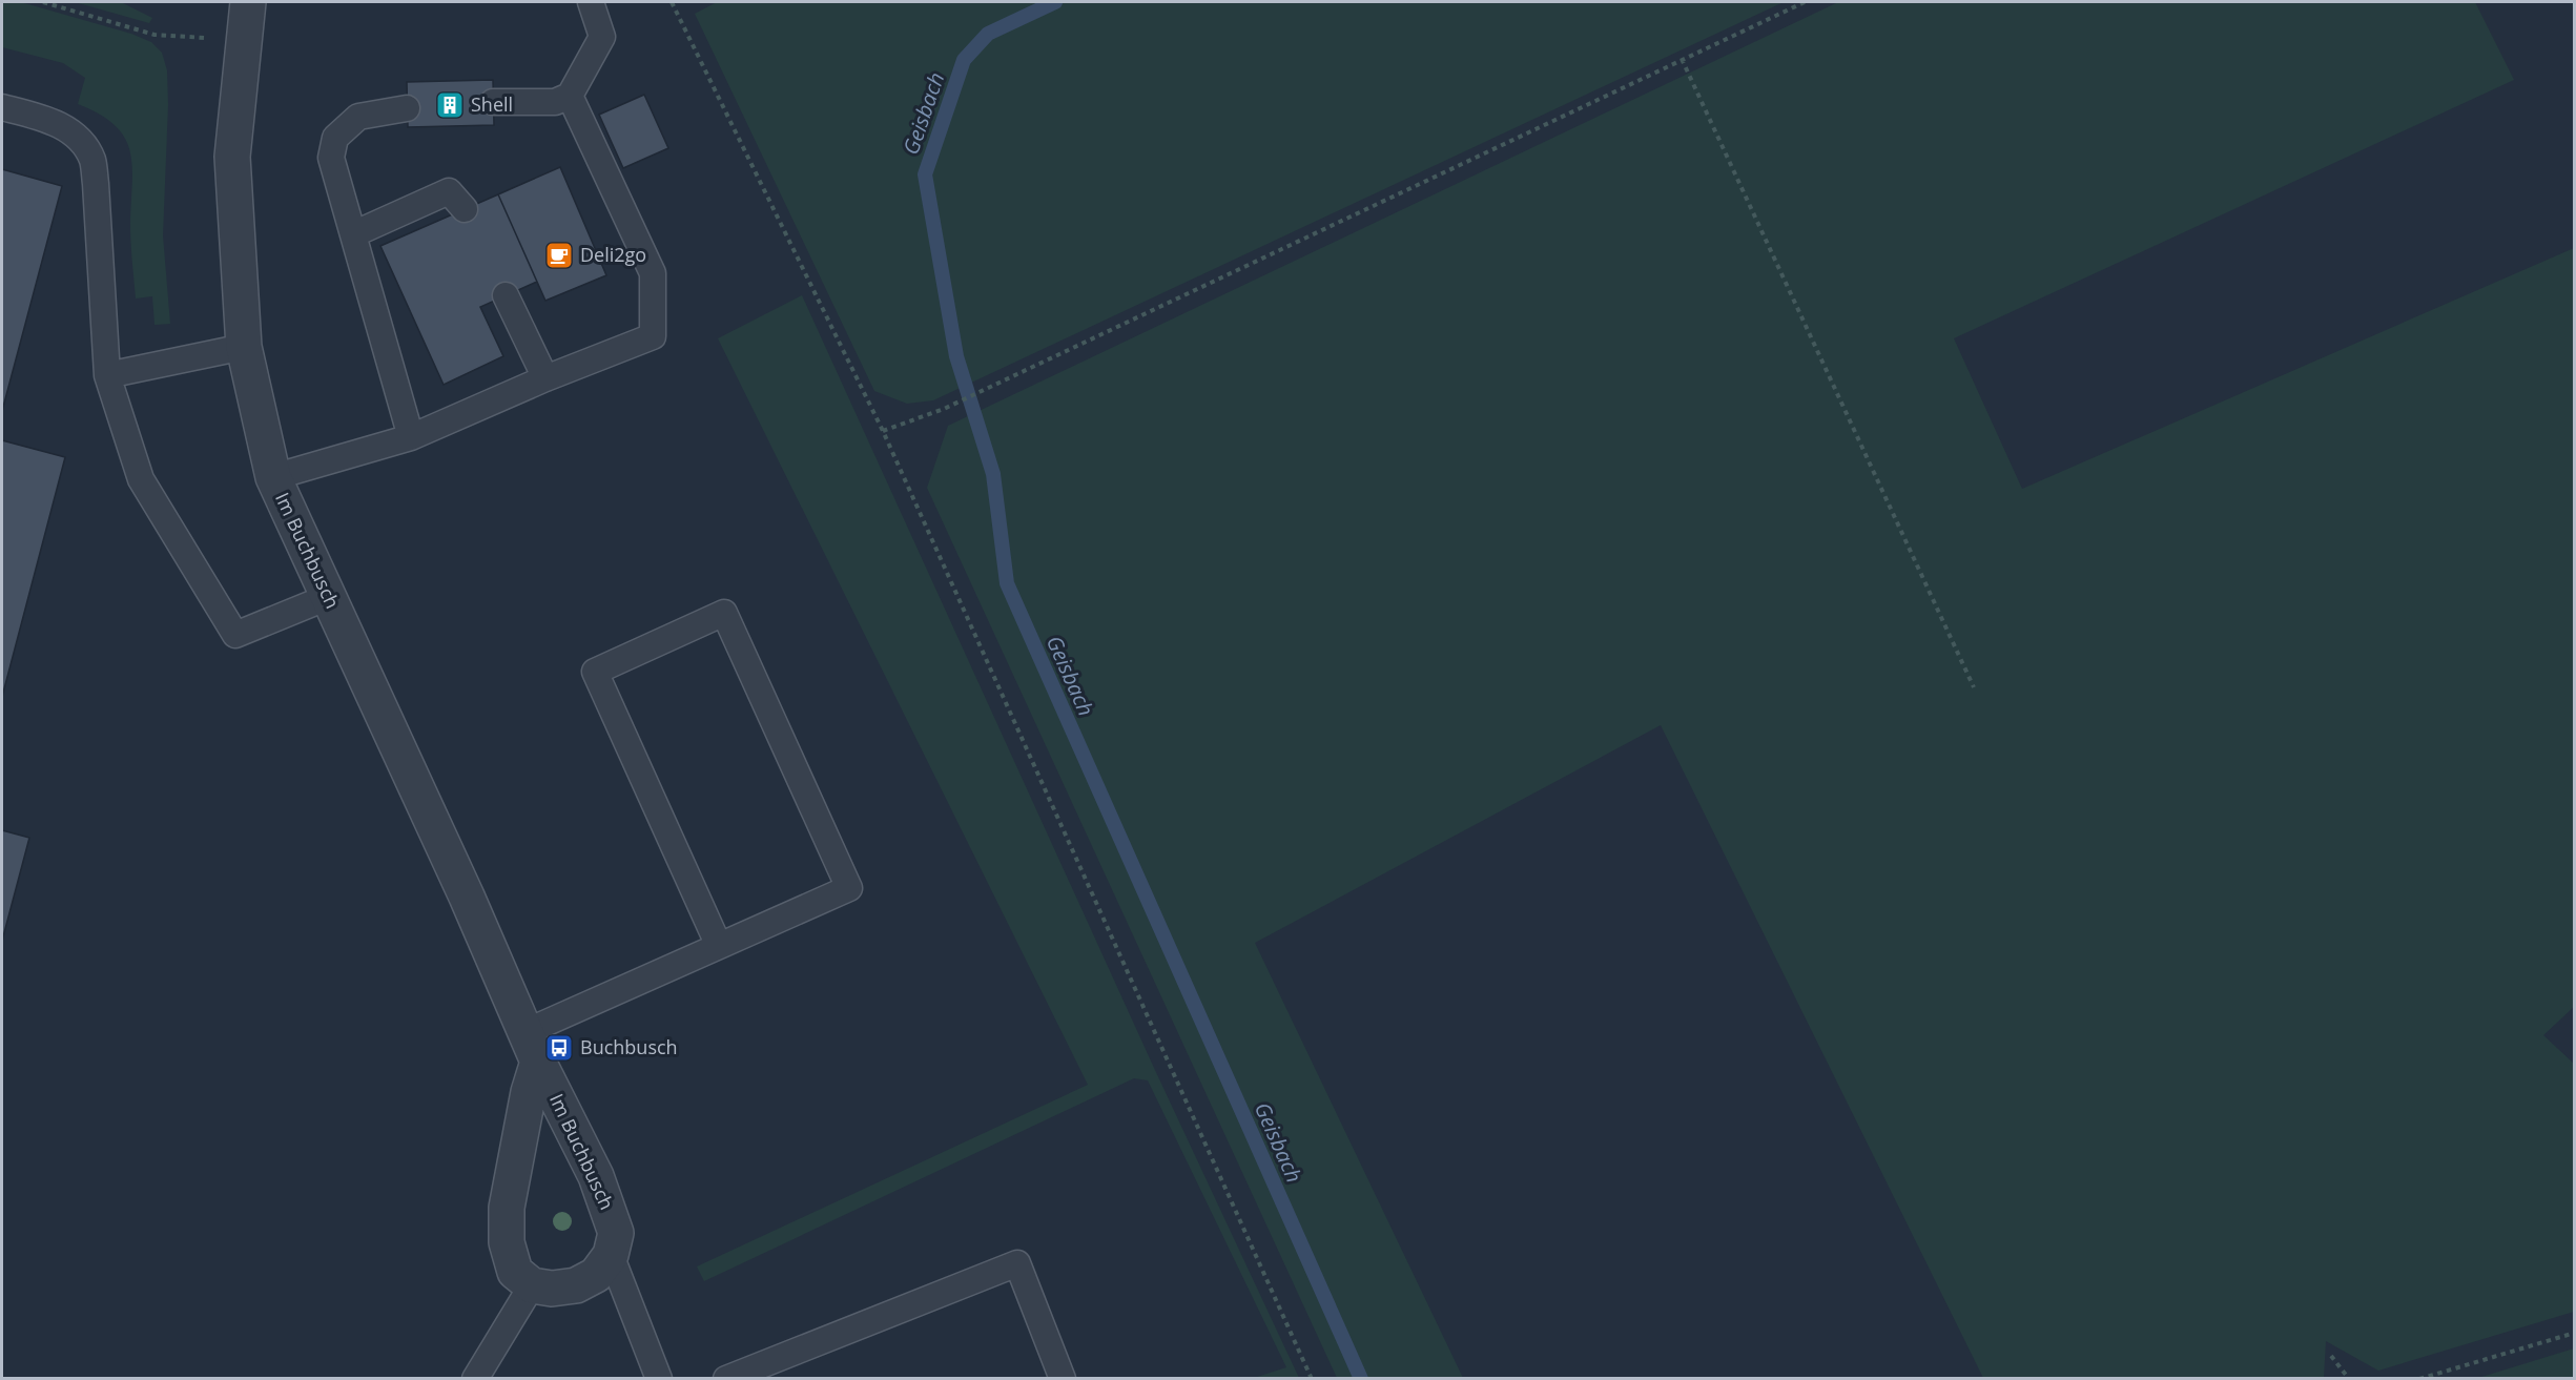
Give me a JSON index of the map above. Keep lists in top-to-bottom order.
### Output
{
  "streets": {
    "street": ["Im Buchbusch"]
  },
  "water": ["Geisbach"],
  "places": {
    "building": ["Shell"],
    "cafe": ["Deli2go"],
    "bus stop": ["Buchbusch"]
  }
}
